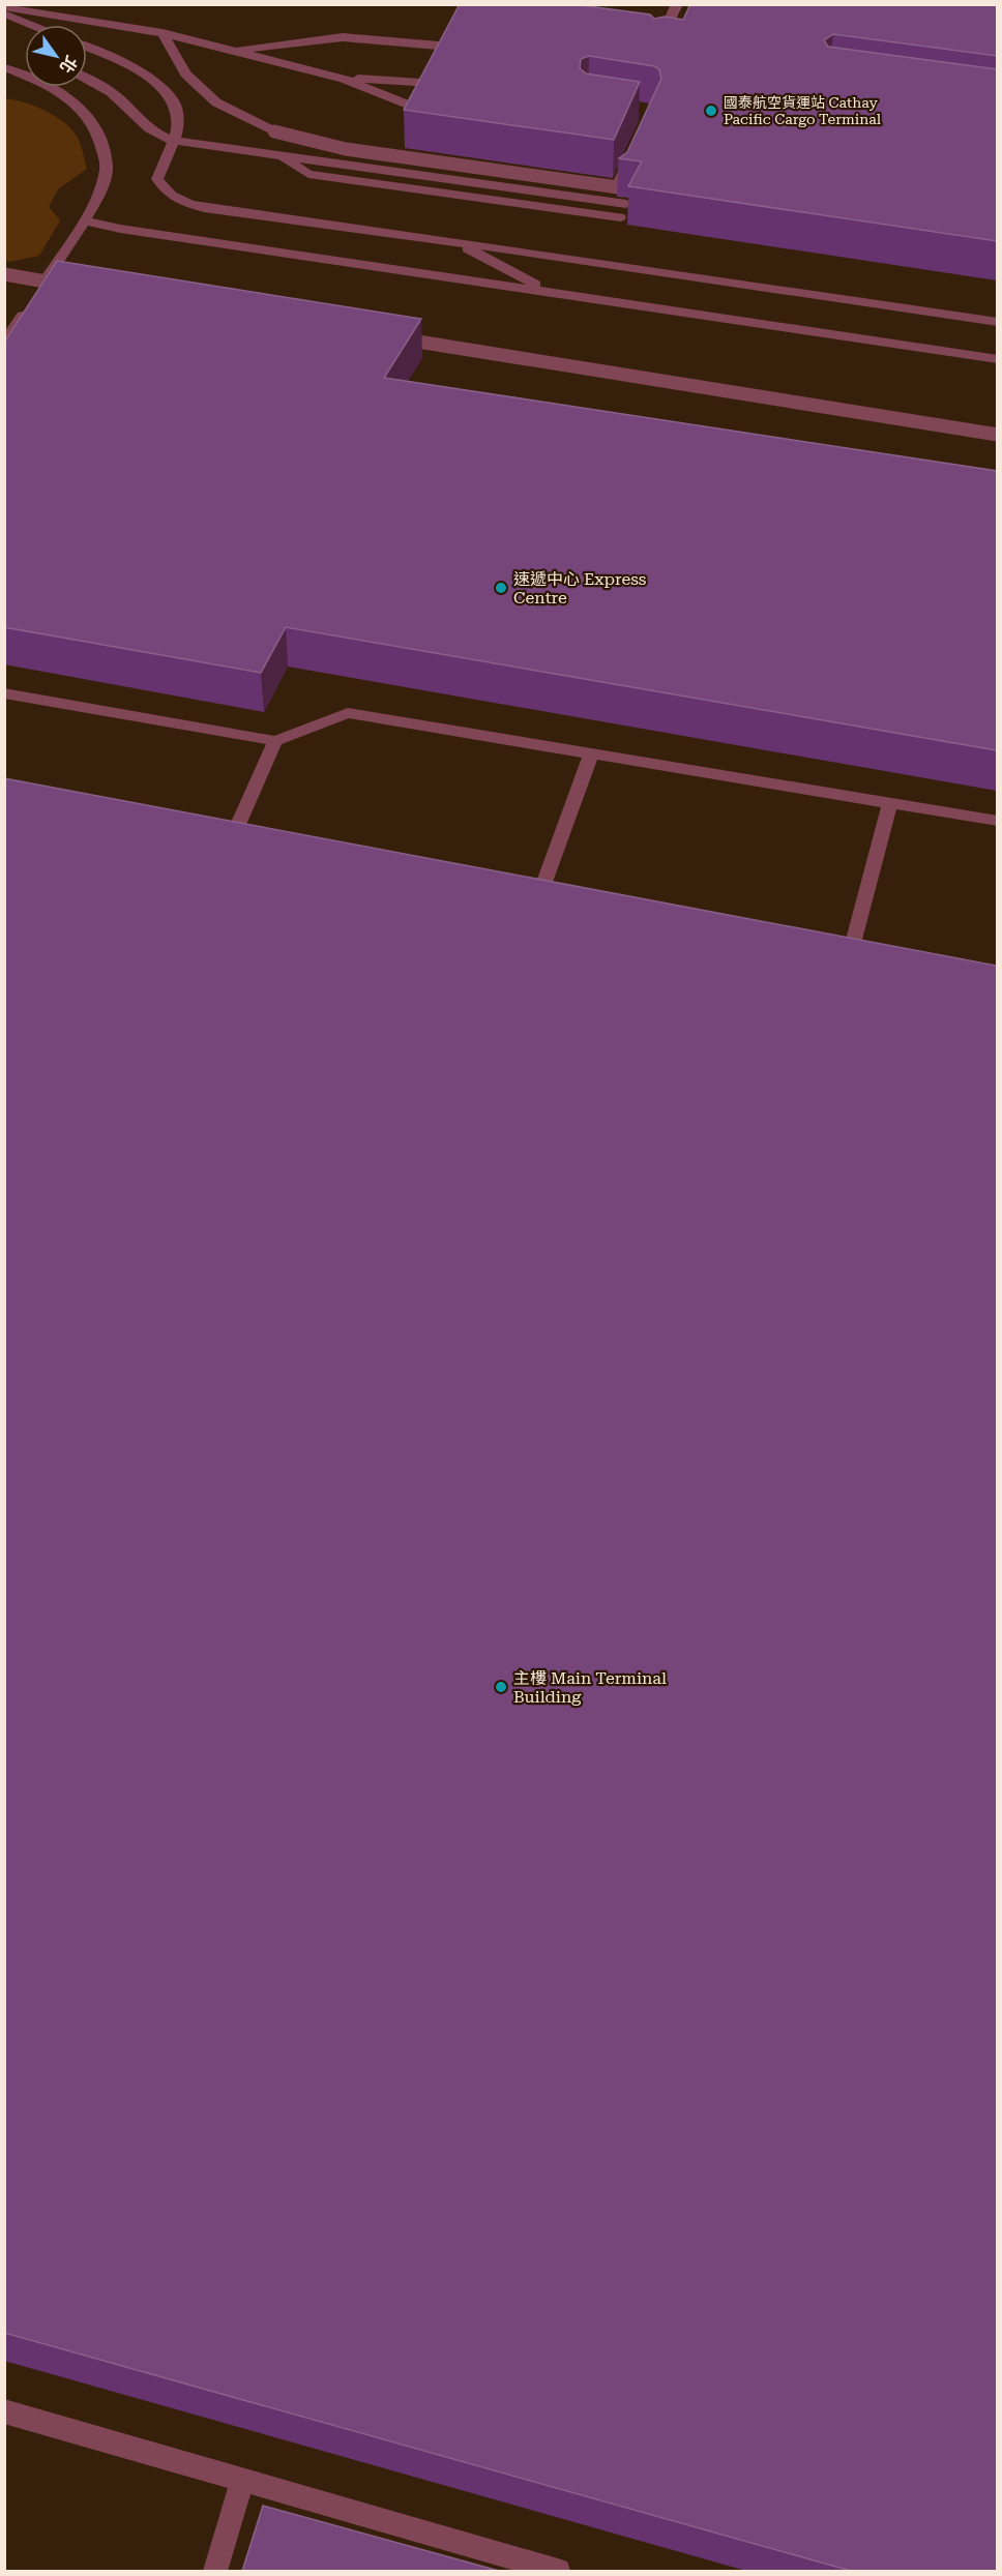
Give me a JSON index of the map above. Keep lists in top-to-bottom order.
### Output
{
  "places": ["國泰航空貨運站 Cathay Pacific Cargo Terminal", "速遞中心 Express Centre", "主樓 Main Terminal Building"],
  "north": "bottom right"
}
